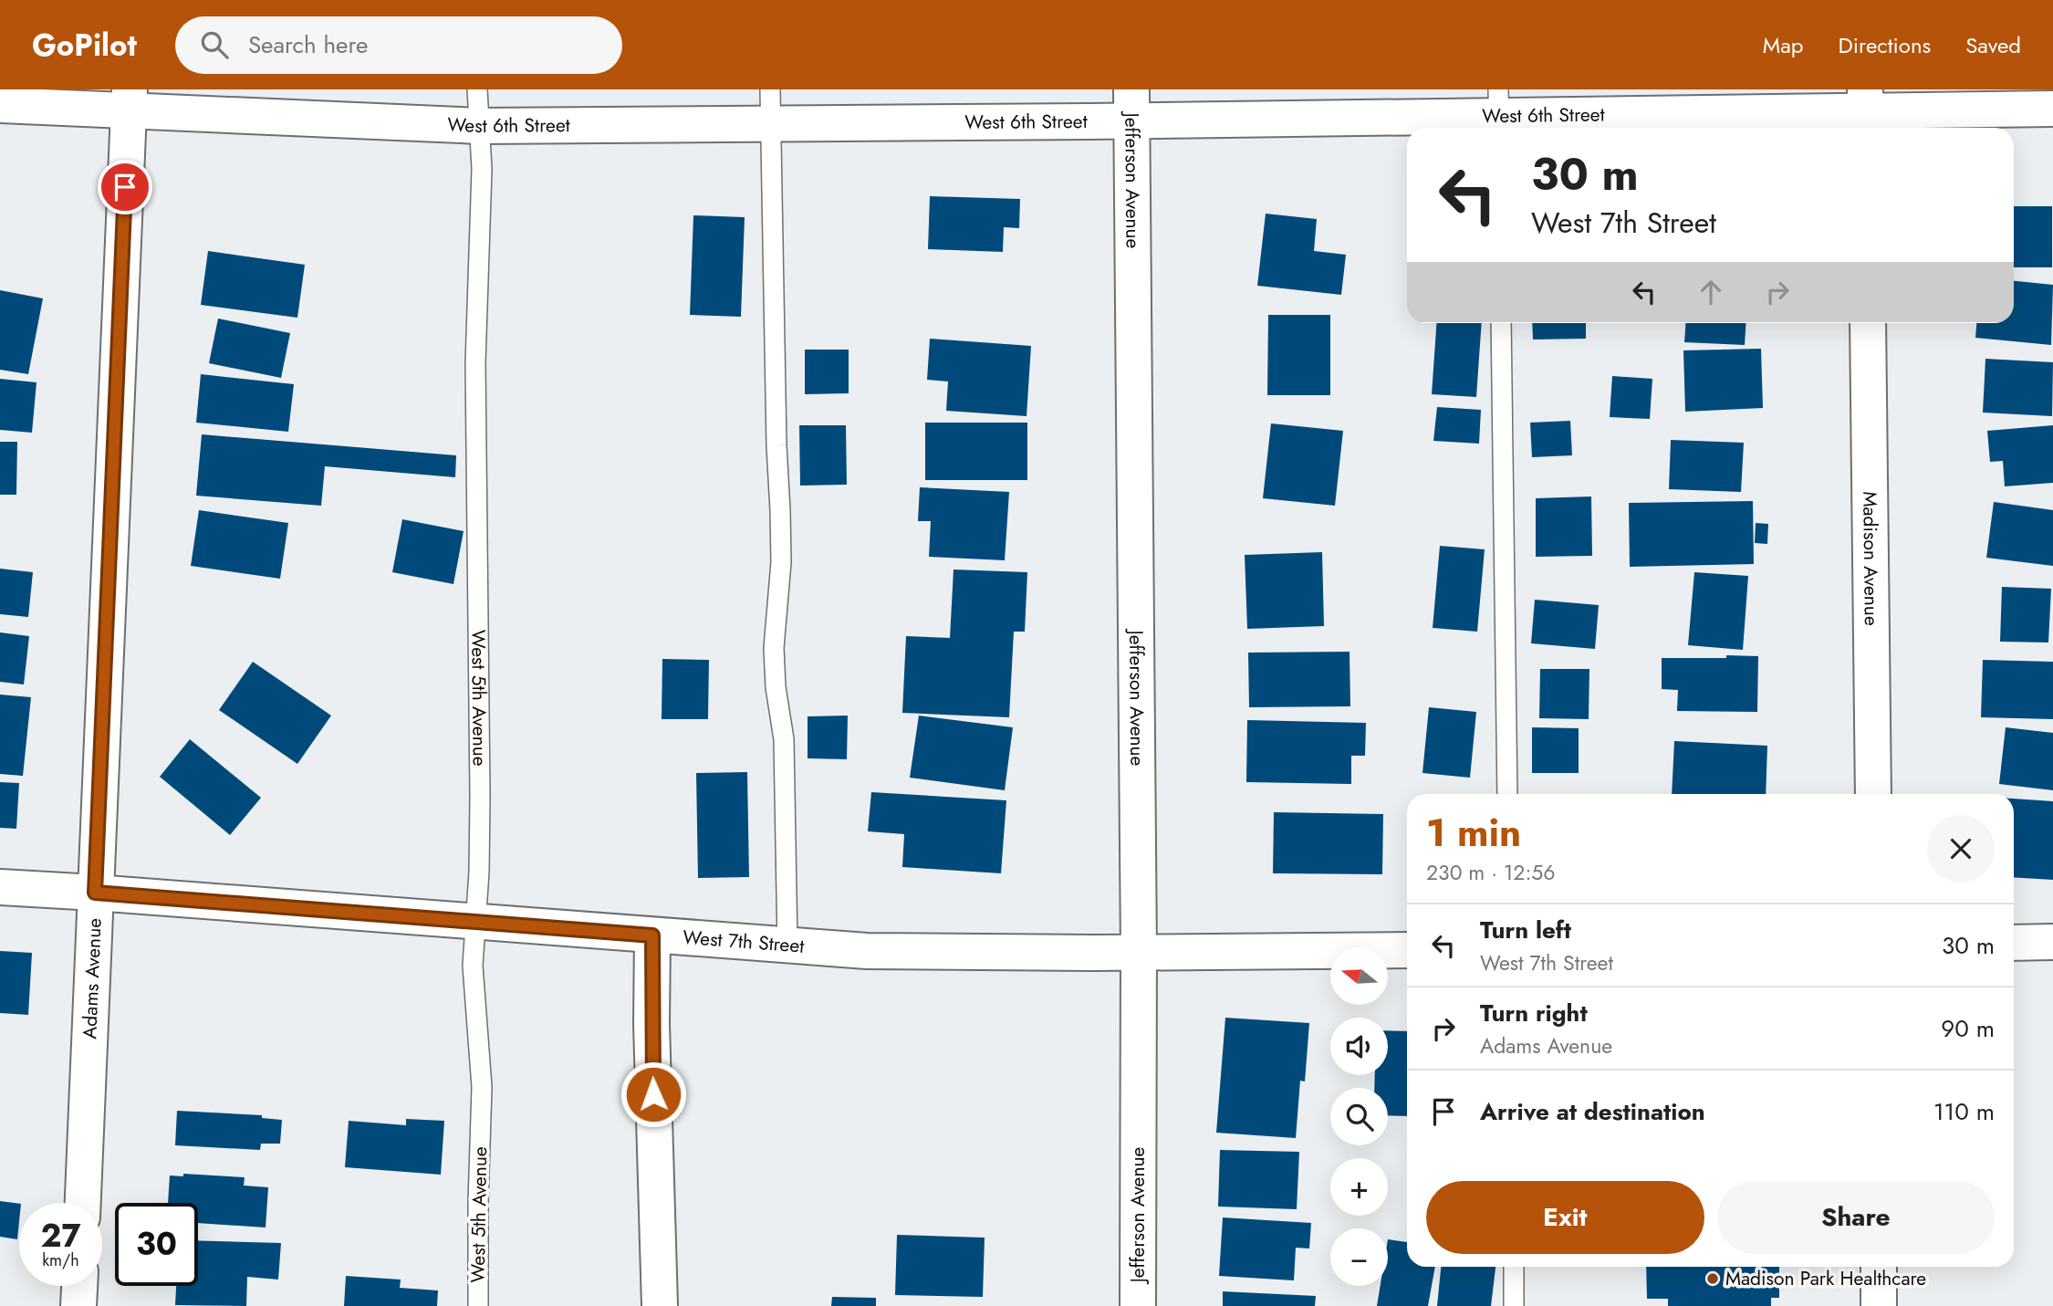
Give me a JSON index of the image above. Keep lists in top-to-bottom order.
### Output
{
  "streets": {
    "street": [
      "West 6th Street",
      "Jefferson Avenue",
      "Madison Avenue",
      "West 7th Street",
      "Adams Avenue"
    ],
    "lane": ["West 5th Avenue"]
  },
  "crossings": [
    ["West 6th Street", "Jefferson Avenue"],
    ["West 6th Street", "West 5th Avenue"],
    ["West 6th Street", "Adams Avenue"],
    ["Jefferson Avenue", "West 7th Street"],
    ["West 5th Avenue", "West 7th Street"],
    ["West 7th Street", "Adams Avenue"]
  ],
  "places": ["Madison Park Healthcare"],
  "north": "left",
  "page": {
    "header": "GoPilot",
    "search": "Search here",
    "nav": ["Map", "Directions", "Saved"],
    "turn": ["30 m", "West 7th Street"],
    "heading": ["1 min", "230 m · 12:56"],
    "list": [
      {
        "name": "Turn left",
        "note": "West 7th Street",
        "value": "30 m"
      },
      {
        "name": "Turn right",
        "note": "Adams Avenue",
        "value": "90 m"
      },
      {
        "name": "Arrive at destination",
        "value": "110 m"
      }
    ],
    "map_buttons": ["+", "−"],
    "buttons": ["Exit", "Share"],
    "speed": "27 km/h",
    "limit": "30"
  }
}
